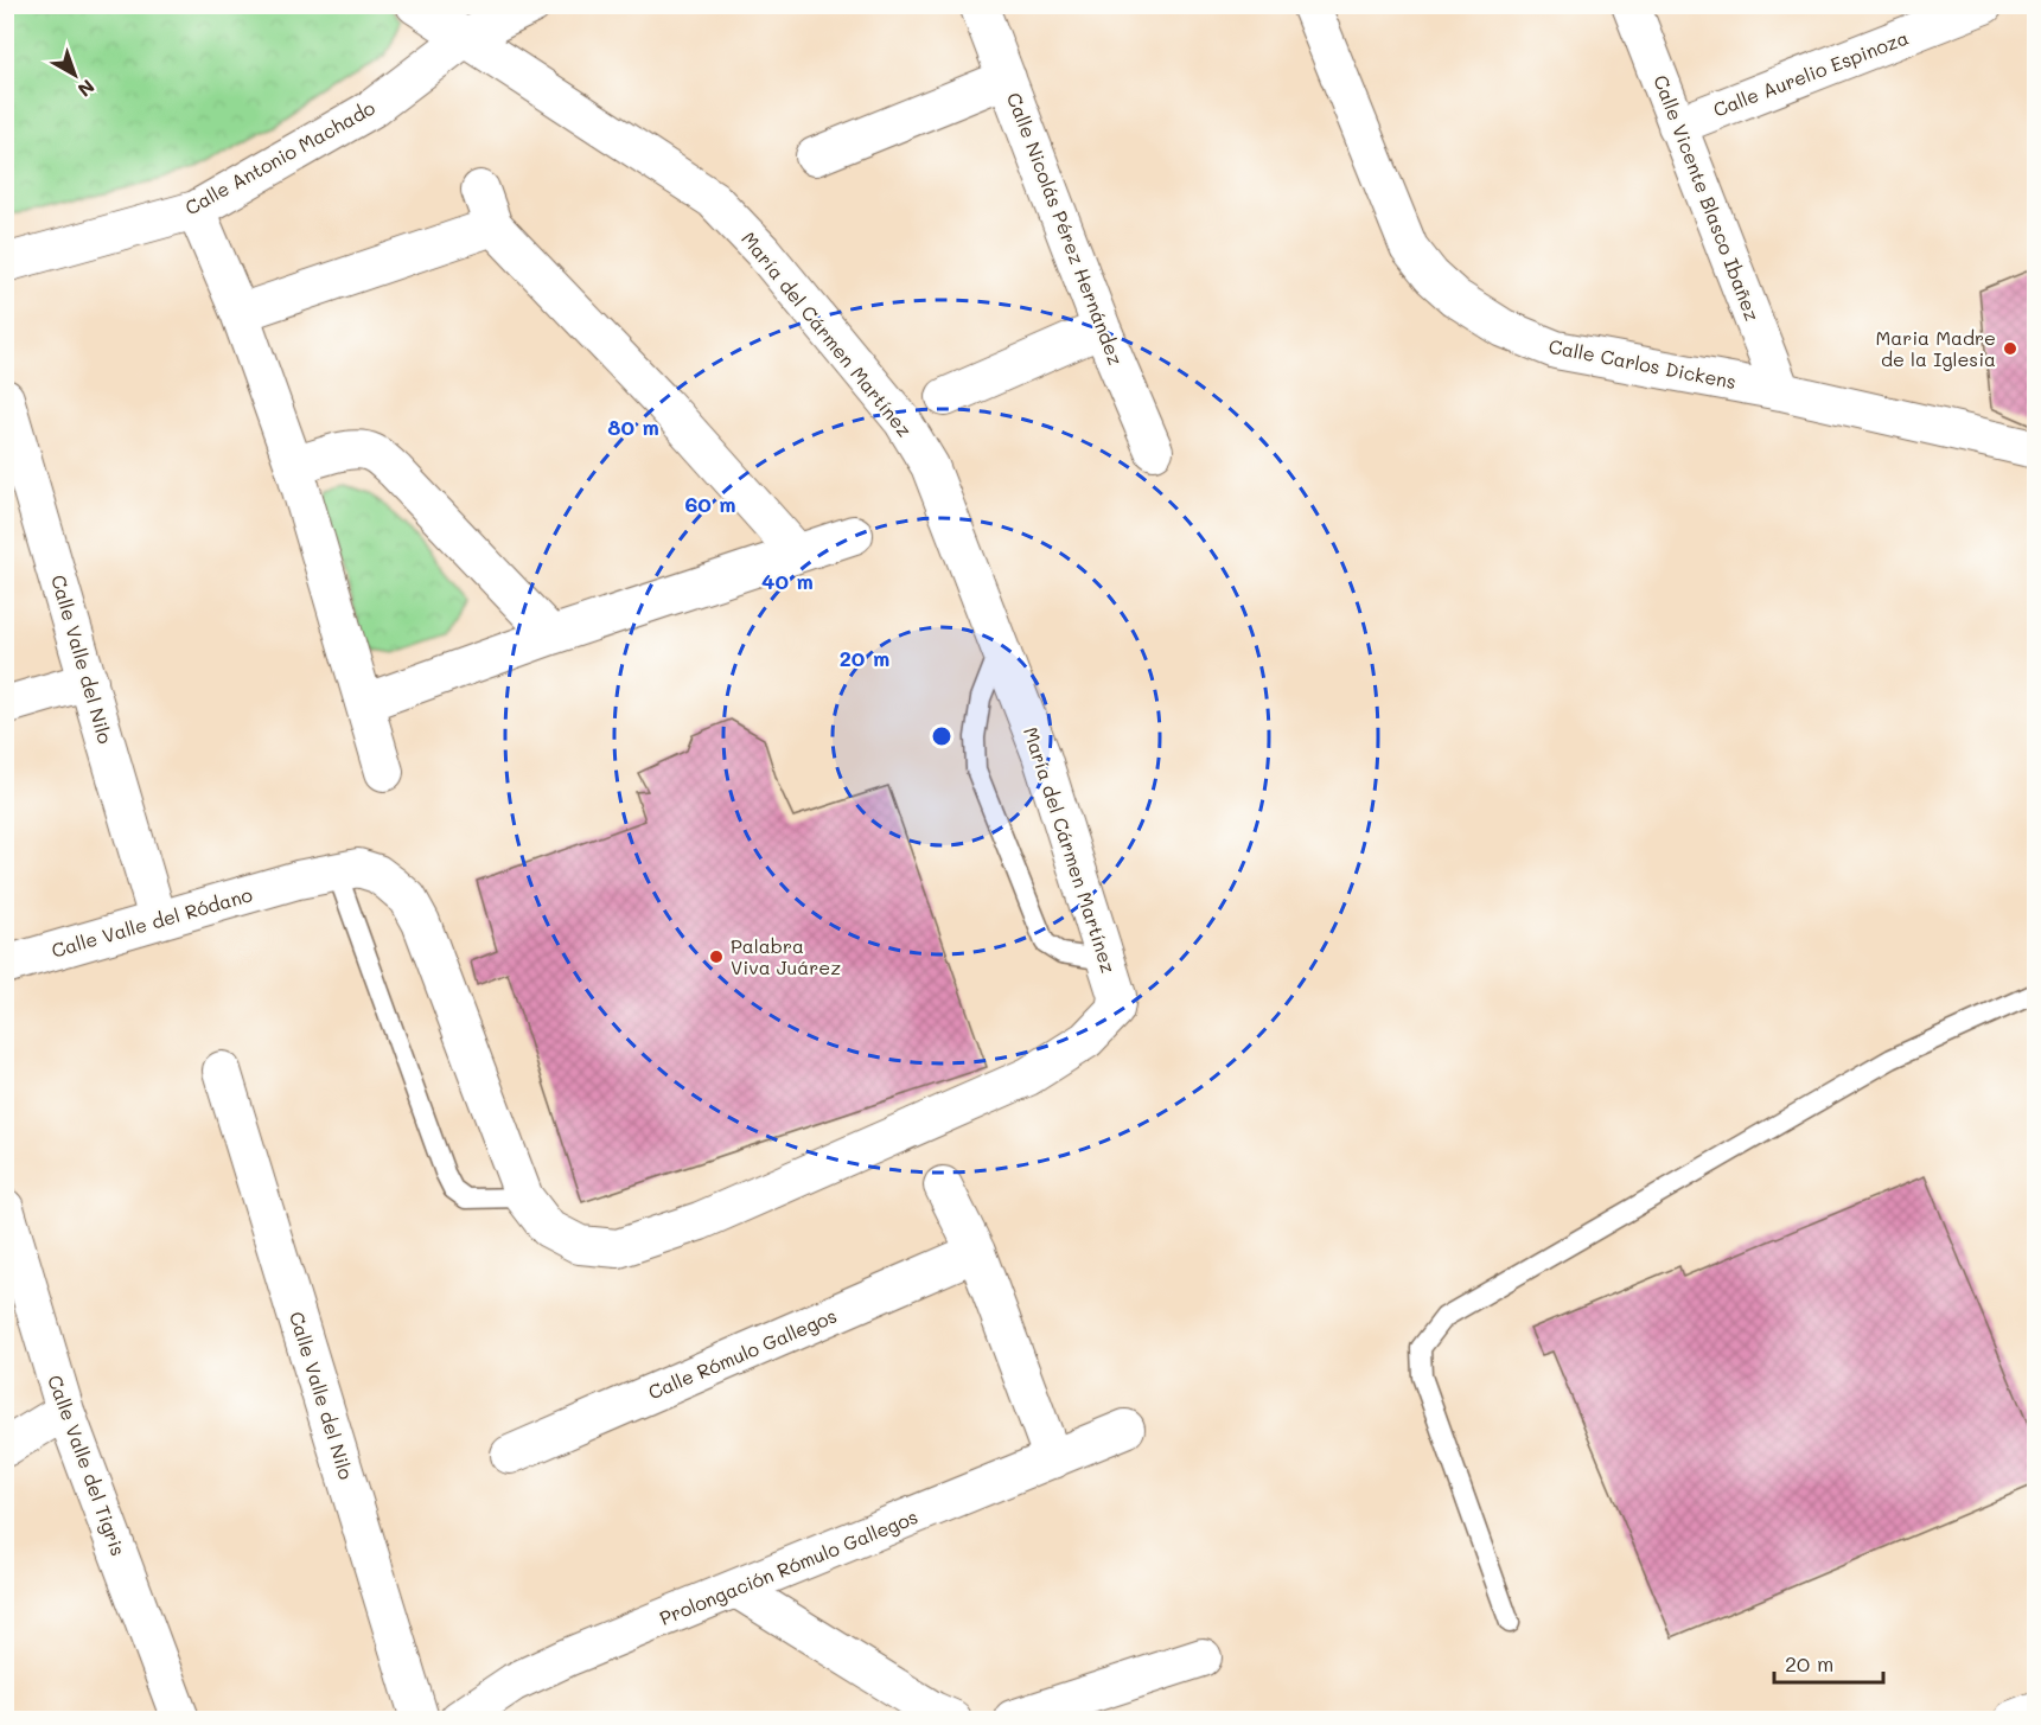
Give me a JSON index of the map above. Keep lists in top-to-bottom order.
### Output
{
  "streets": {
    "street": [
      "Calle Aurelio Espinoza",
      "Calle Antonio Machado",
      "Calle Vicente Blasco Ibañez",
      "Calle Nicolás Pérez Hernández",
      "María del Cármen Martínez",
      "Calle Carlos Dickens",
      "Calle Valle del Nilo",
      "Calle Valle del Ródano",
      "Calle Rómulo Gallegos",
      "Calle Valle del Tigris",
      "Prolongación Rómulo Gallegos"
    ]
  },
  "crossings": [
    ["Calle Aurelio Espinoza", "Calle Vicente Blasco Ibañez"],
    ["Calle Antonio Machado", "María del Cármen Martínez"],
    ["Calle Vicente Blasco Ibañez", "Calle Carlos Dickens"],
    ["María del Cármen Martínez", "Calle Valle del Ródano"],
    ["Calle Valle del Nilo", "Calle Valle del Ródano"]
  ],
  "places": ["Maria Madre de la Iglesia", "Palabra Viva Juárez"],
  "scale_bar": "20 m",
  "north": "bottom right",
  "rings": [
    "80 m",
    "60 m",
    "40 m",
    "20 m"
  ]
}
